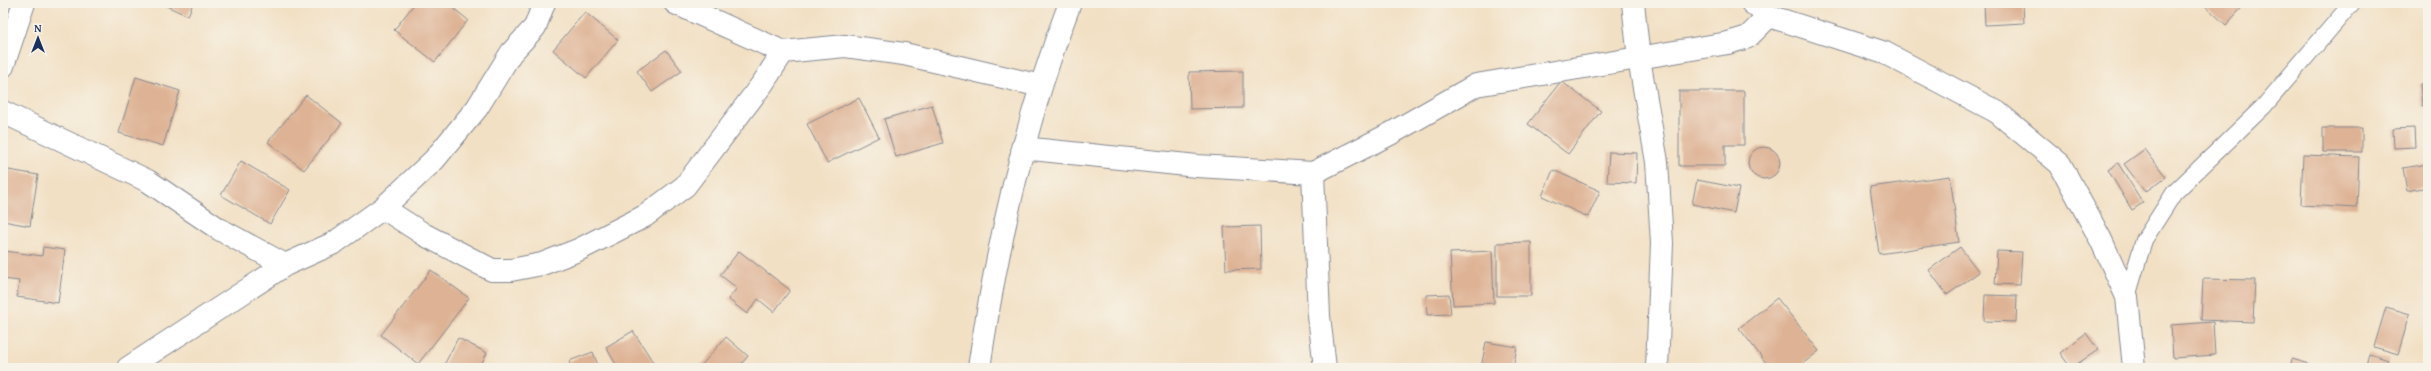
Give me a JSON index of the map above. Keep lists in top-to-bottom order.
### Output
{
  "north": "top"
}
